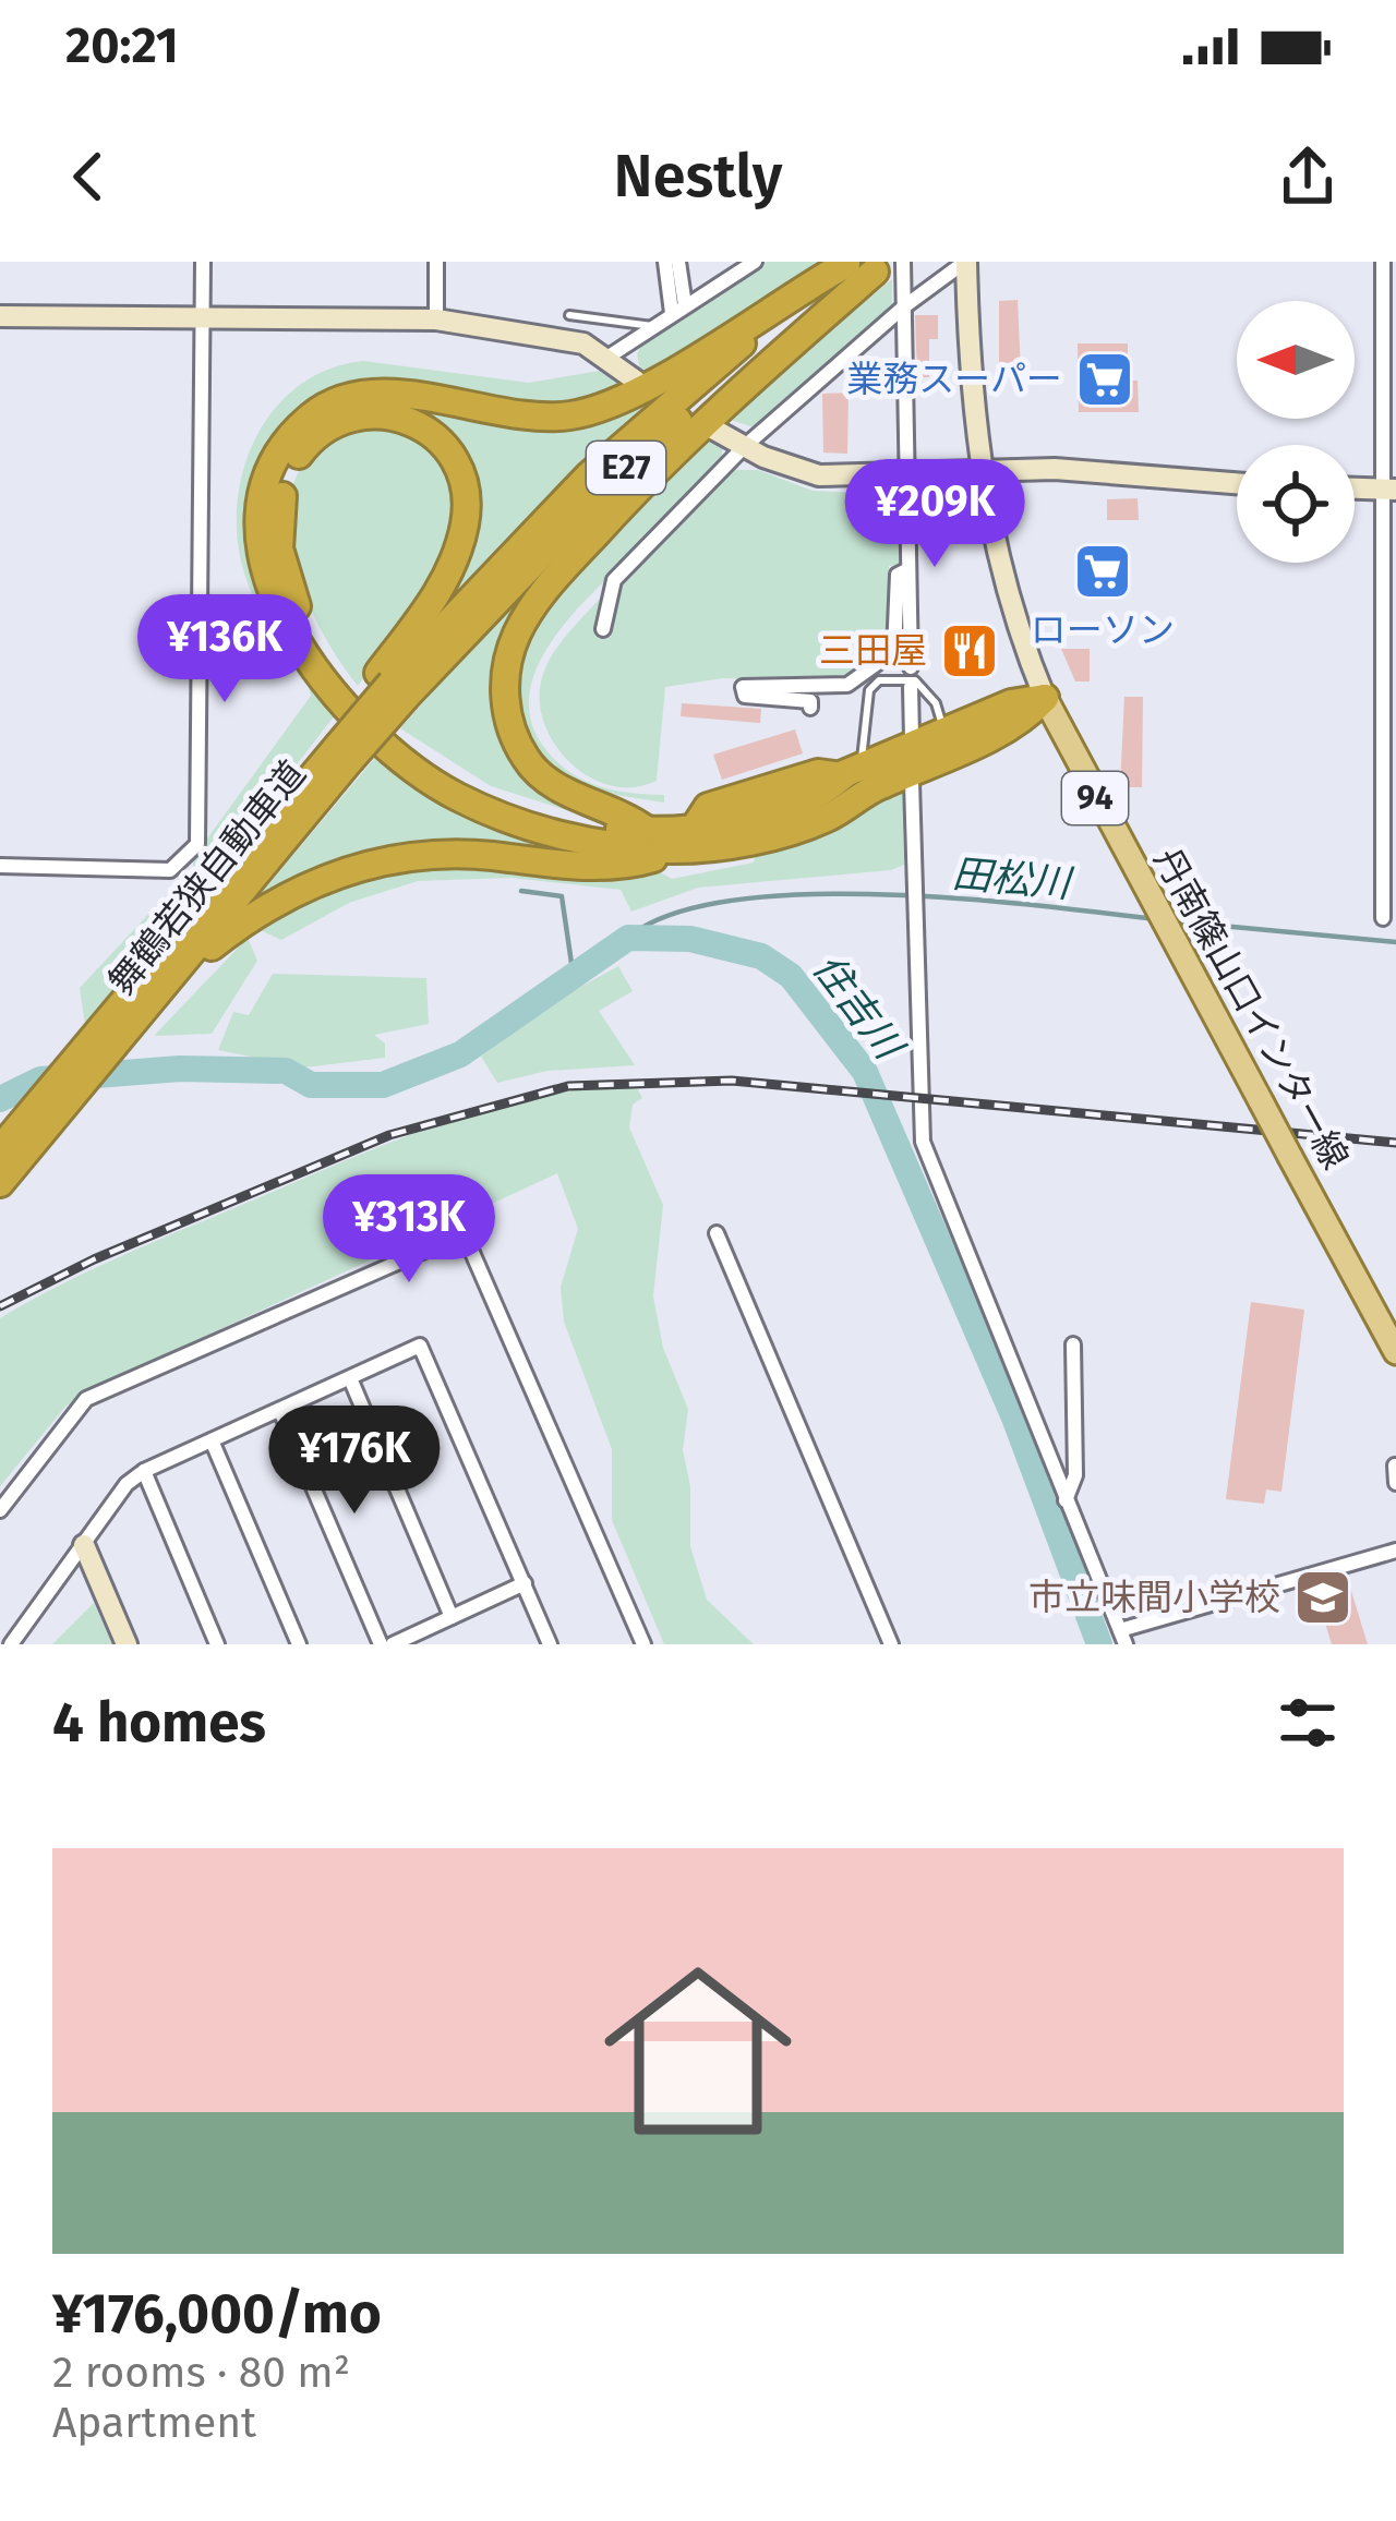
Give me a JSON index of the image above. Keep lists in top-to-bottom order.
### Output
{
  "streets": {
    "highway": ["E27", "舞鶴若狭自動車道"],
    "main road": ["94", "丹南篠山口インター線"]
  },
  "water": ["田松川", "住吉川"],
  "places": {
    "supermarket": ["業務スーパー", "ローソン"],
    "restaurant": ["三田屋"],
    "school or university": ["市立味間小学校"]
  },
  "north": "left",
  "page": {
    "status": "20:21",
    "header": "Nestly",
    "price": [
      "¥209K",
      "¥136K",
      "¥313K",
      "¥176K"
    ],
    "heading": "4 homes",
    "list": [
      {
        "name": "¥176,000/mo",
        "note": "2 rooms · 80 m² · Apartment"
      }
    ]
  }
}
